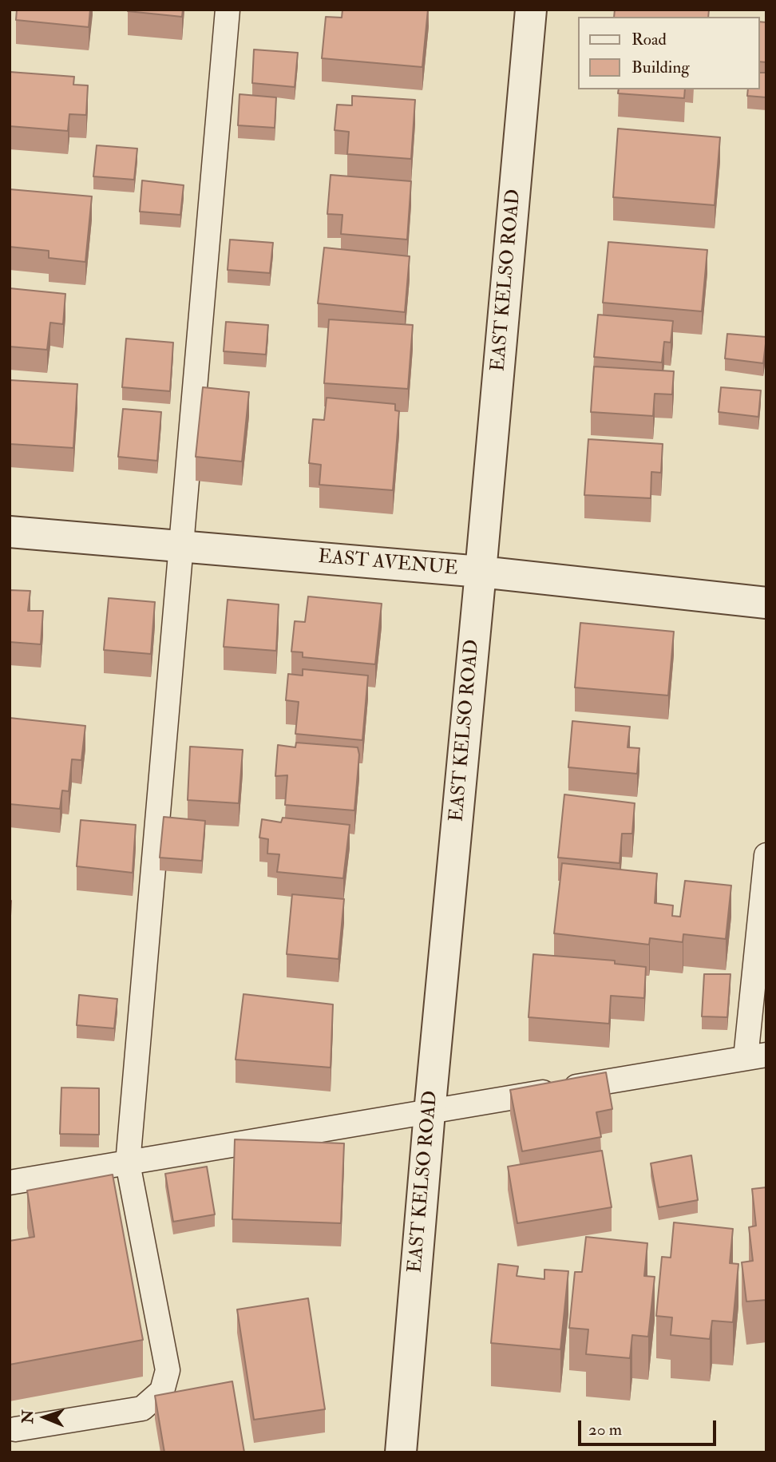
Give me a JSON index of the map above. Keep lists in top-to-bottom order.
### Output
{
  "streets": {
    "street": ["EAST KELSO ROAD", "EAST AVENUE"]
  },
  "crossings": [
    ["EAST KELSO ROAD", "EAST AVENUE"]
  ],
  "legend": ["Road", "Building"],
  "scale_bar": "20 m",
  "north": "left"
}
